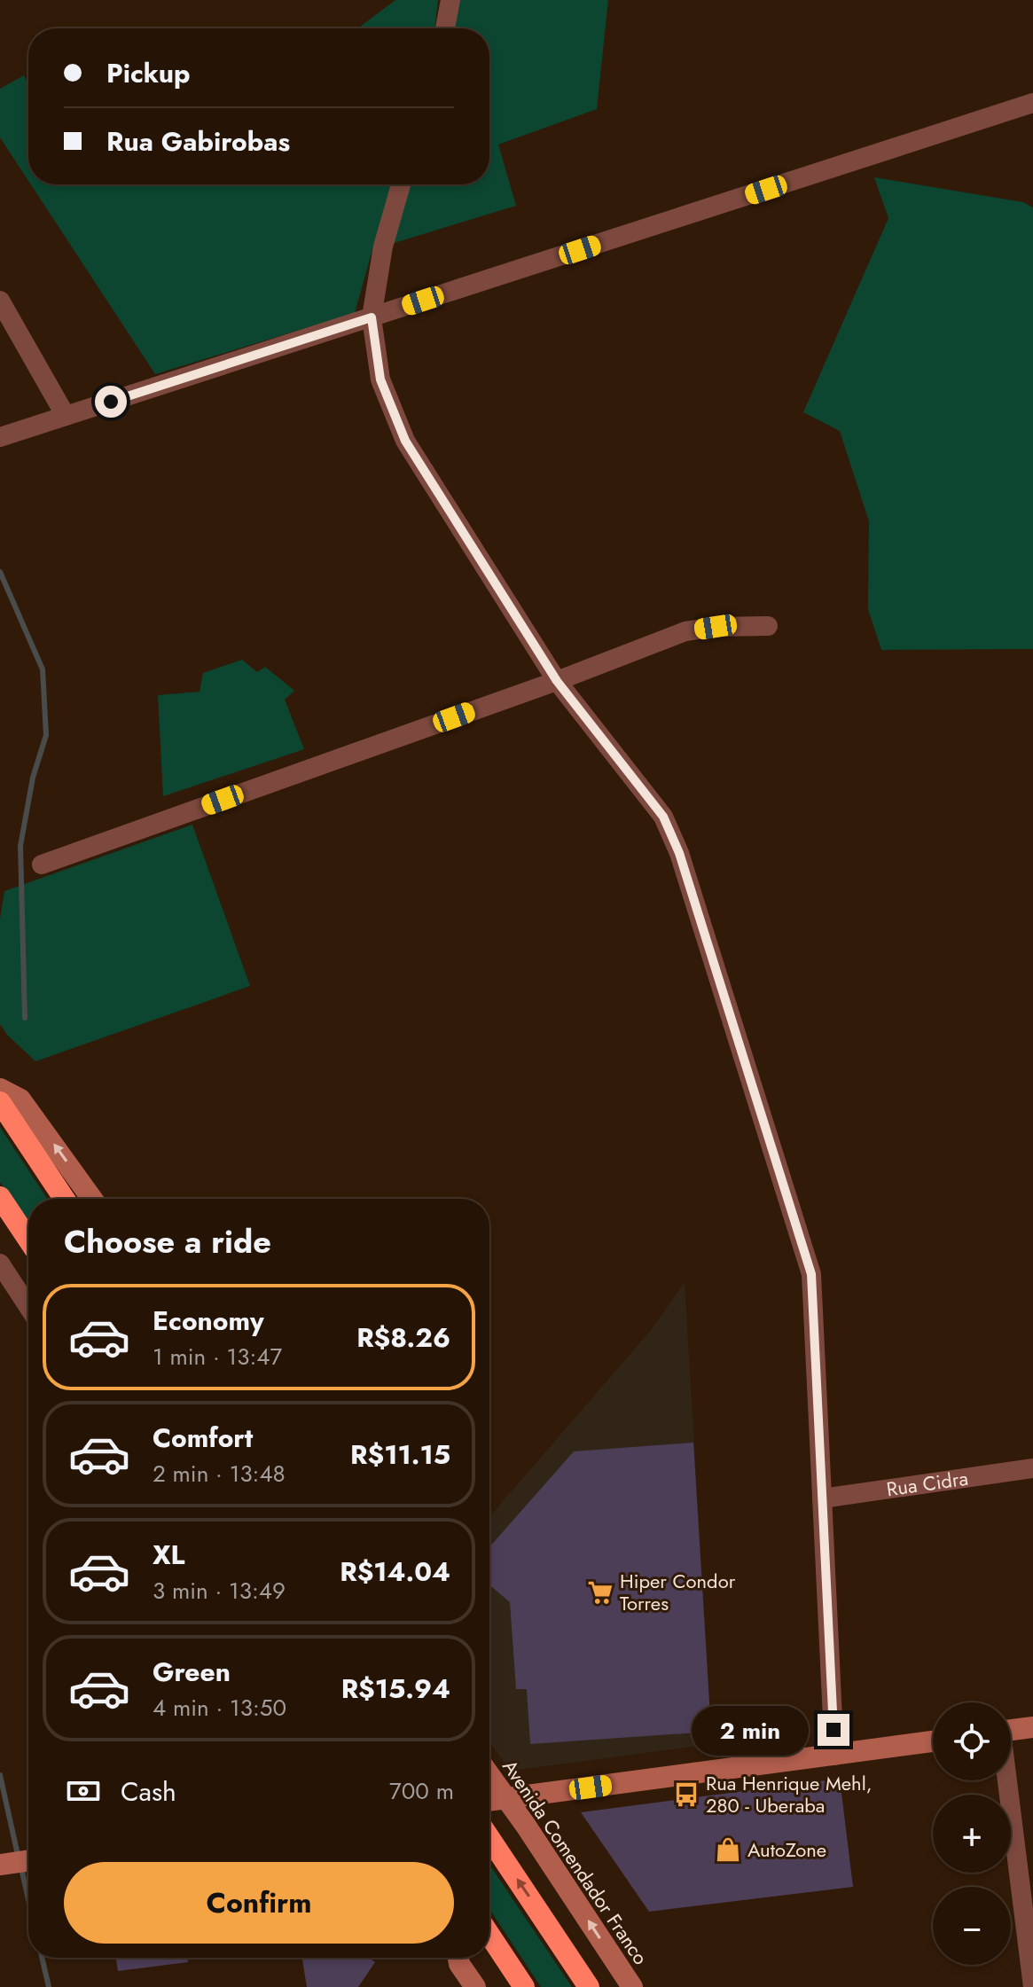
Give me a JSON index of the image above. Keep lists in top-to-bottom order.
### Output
{
  "streets": {
    "main road": ["Avenida Comendador Franco"],
    "street": ["Rua Cidra"]
  },
  "one_way": ["Avenida Comendador Franco"],
  "places": {
    "supermarket": ["Hiper Condor Torres"],
    "bus stop": ["Rua Henrique Mehl, 280 - Uberaba"],
    "shop": ["AutoZone"]
  },
  "page": {
    "banner": ["Pickup", "Rua Gabirobas"],
    "heading": "Choose a ride",
    "list": [
      {
        "name": "Economy",
        "note": "1 min · 13:47",
        "value": "R$8.26"
      },
      {
        "name": "Comfort",
        "note": "2 min · 13:48",
        "value": "R$11.15"
      },
      {
        "name": "XL",
        "note": "3 min · 13:49",
        "value": "R$14.04"
      },
      {
        "name": "Green",
        "note": "4 min · 13:50",
        "value": "R$15.94"
      }
    ],
    "map_buttons": ["+", "−"],
    "bubble": "2 min",
    "pay": ["Cash", "700 m"],
    "buttons": "Confirm"
  }
}
